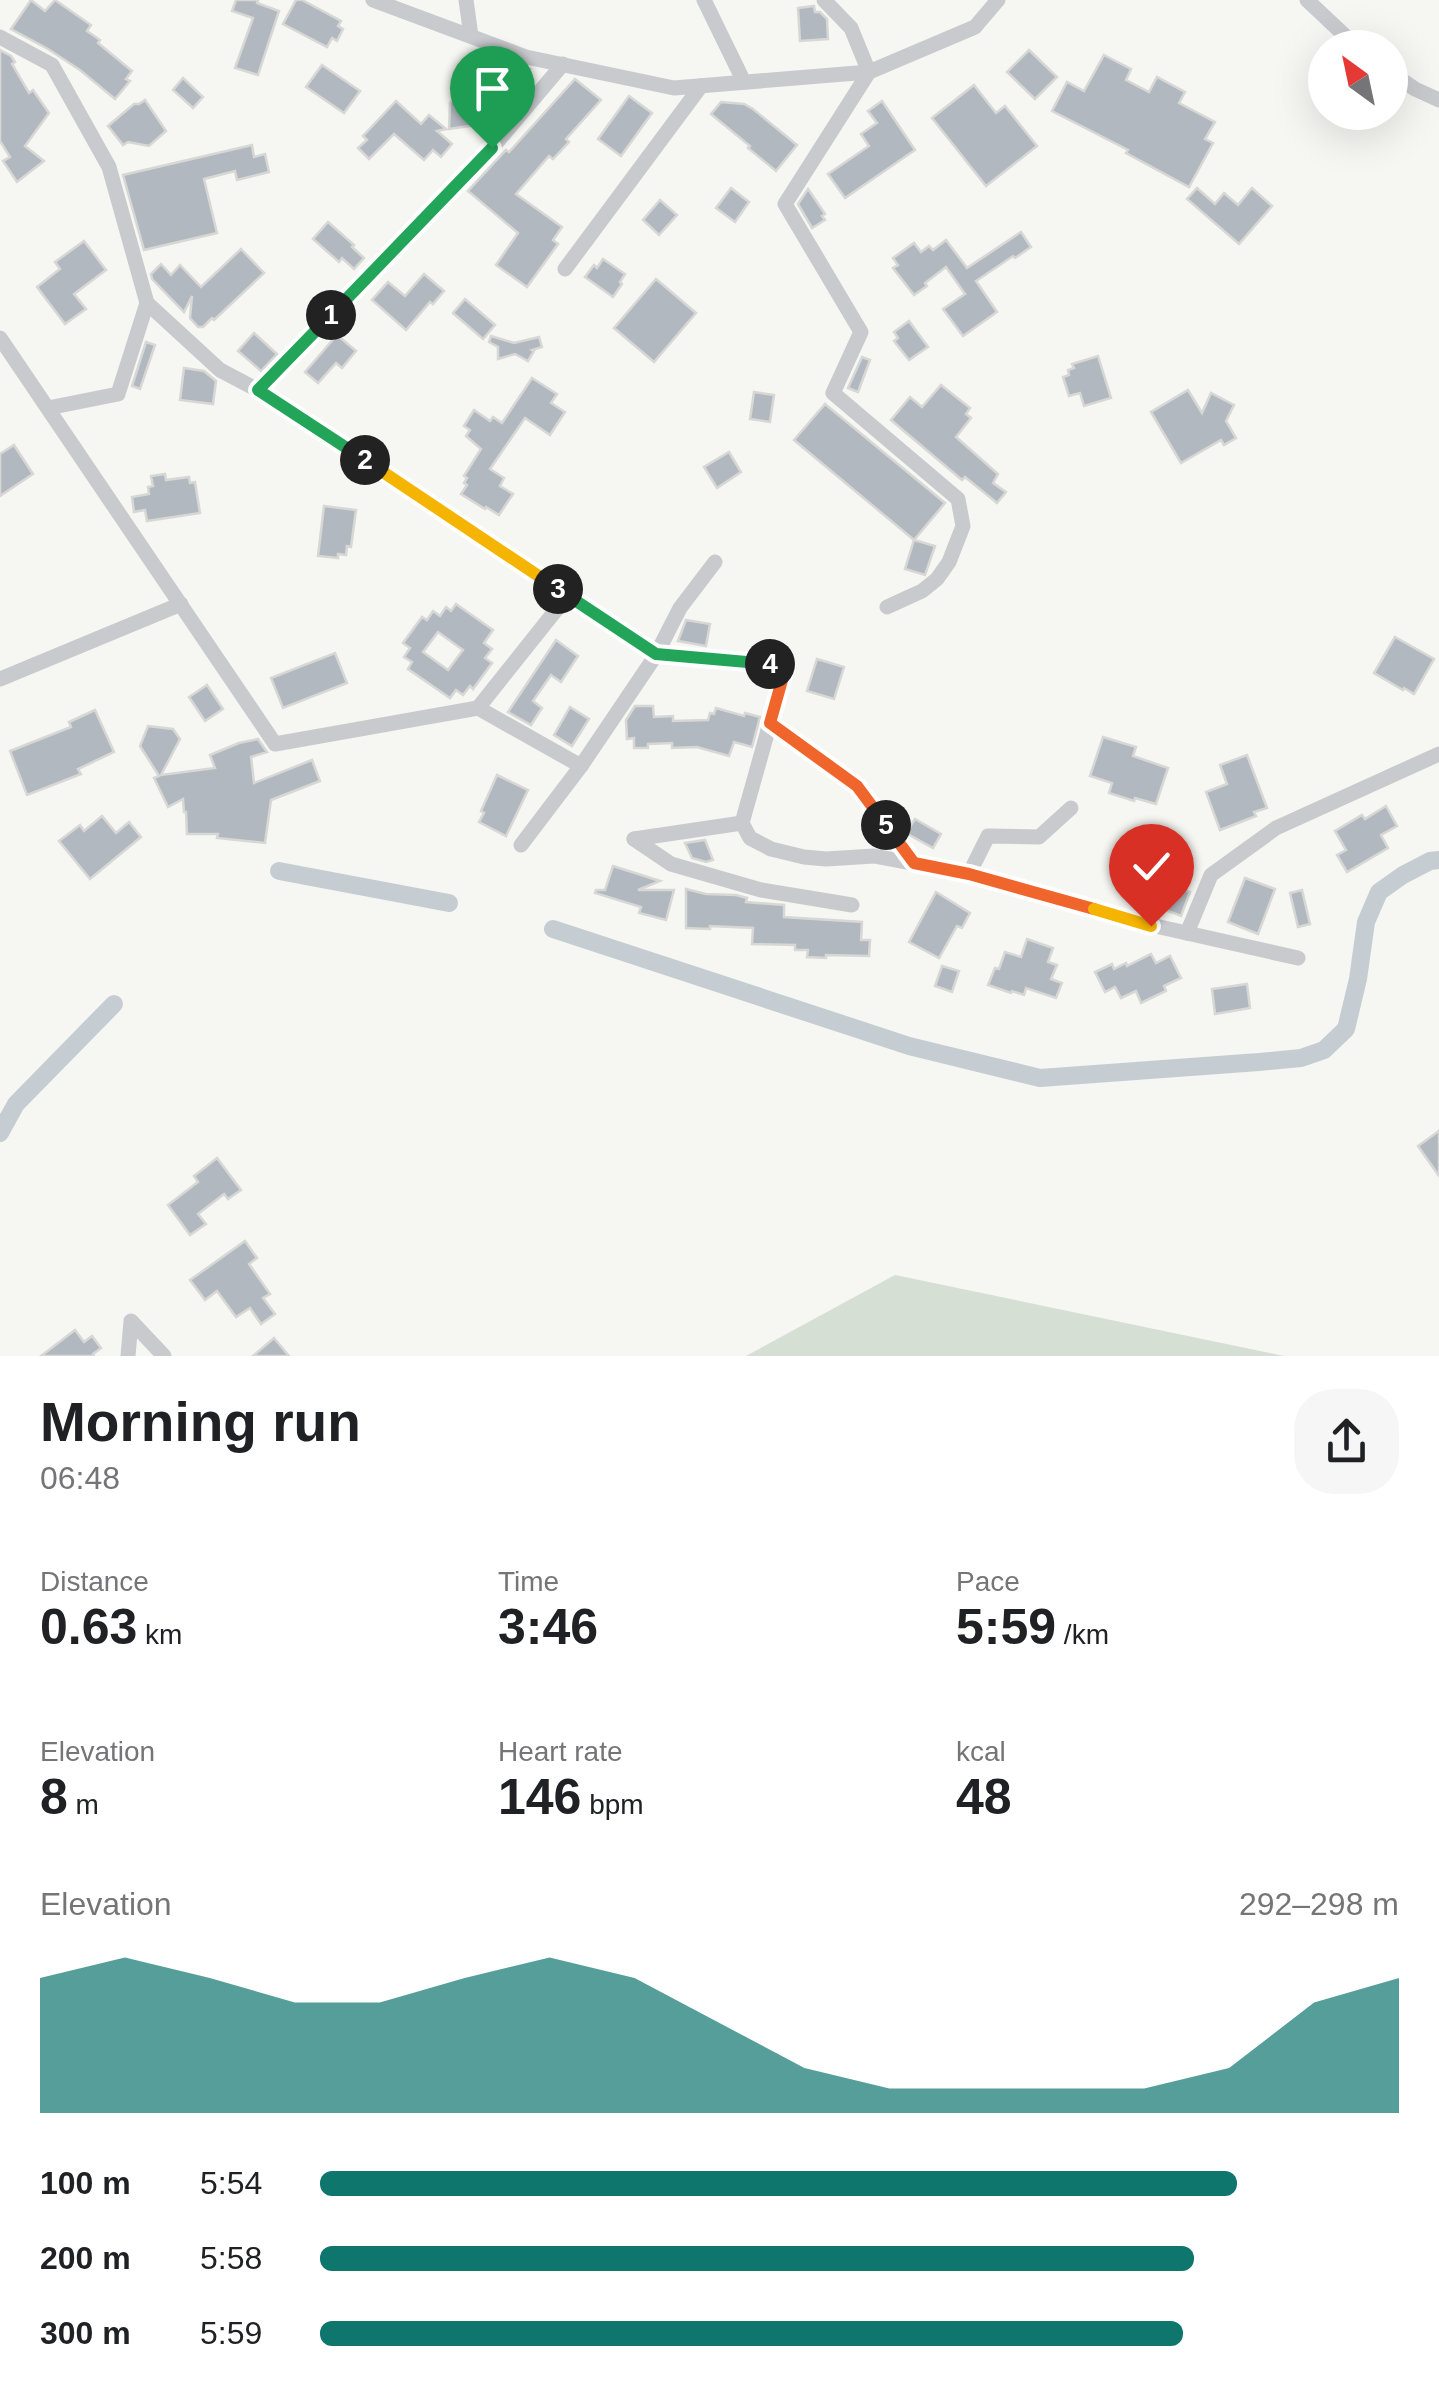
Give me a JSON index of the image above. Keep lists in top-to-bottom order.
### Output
{
  "north": "top left",
  "page": {
    "pins": [
      "1",
      "2",
      "3",
      "4",
      "5"
    ],
    "heading": ["Morning run", "06:48"],
    "stats": [
      ["Distance", "0.63 km"],
      ["Time", "3:46"],
      ["Pace", "5:59 /km"],
      ["Elevation", "8 m"],
      ["Heart rate", "146 bpm"],
      ["kcal", "48"]
    ],
    "chart": ["Elevation", "292–298 m"],
    "list": [
      {
        "name": "100 m",
        "note": "5:54"
      },
      {
        "name": "200 m",
        "note": "5:58"
      },
      {
        "name": "300 m",
        "note": "5:59"
      }
    ]
  }
}
